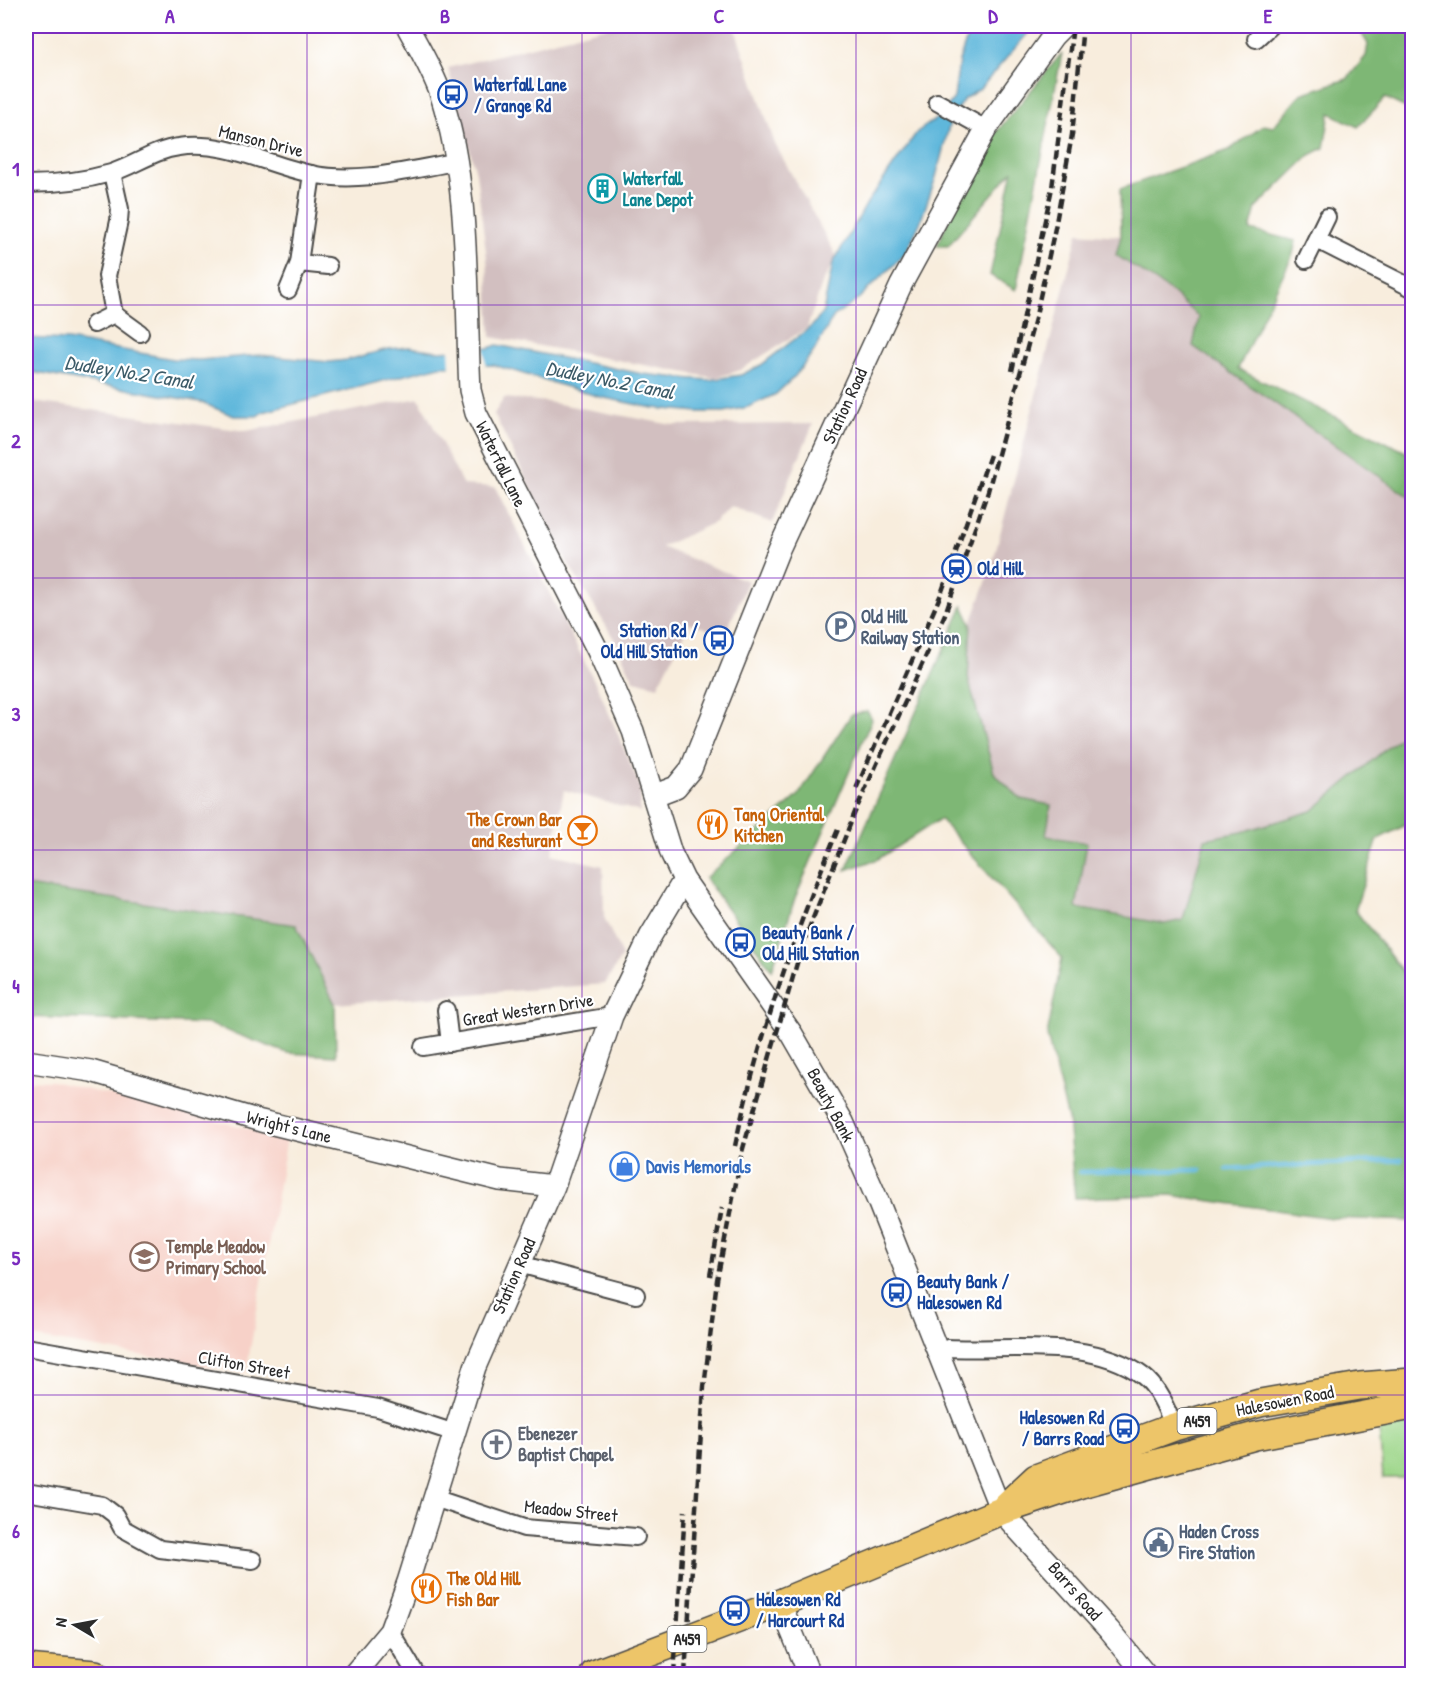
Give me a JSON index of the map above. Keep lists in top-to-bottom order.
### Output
{
  "streets": {
    "main road": ["Halesowen Road", "A459"],
    "street": [
      "Manson Drive",
      "Station Road",
      "Waterfall Lane",
      "Great Western Drive",
      "Beauty Bank",
      "Wright's Lane",
      "Clifton Street",
      "Meadow Street",
      "Barrs Road"
    ]
  },
  "crossings": [
    ["Manson Drive", "Waterfall Lane"],
    ["Station Road", "Waterfall Lane"],
    ["Station Road", "Great Western Drive"],
    ["Station Road", "Beauty Bank"],
    ["Station Road", "Wright's Lane"],
    ["Station Road", "Clifton Street"],
    ["Station Road", "Meadow Street"],
    ["Waterfall Lane", "Beauty Bank"],
    ["Beauty Bank", "Halesowen Road"],
    ["Beauty Bank", "Barrs Road"],
    ["Halesowen Road", "Barrs Road"]
  ],
  "water": ["Dudley No.2 Canal"],
  "places": {
    "bus stop": [
      "Waterfall Lane / Grange Rd",
      "Station Rd / Old Hill Station",
      "Beauty Bank / Old Hill Station",
      "Beauty Bank / Halesowen Rd",
      "Halesowen Rd / Barrs Road",
      "Halesowen Rd / Harcourt Rd"
    ],
    "building": ["Waterfall Lane Depot"],
    "station": ["Old Hill"],
    "parking": ["Old Hill Railway Station"],
    "restaurant": ["Tang Oriental Kitchen", "The Old Hill Fish Bar"],
    "bar": ["The Crown Bar and Resturant"],
    "shop": ["Davis Memorials"],
    "school or university": ["Temple Meadow Primary School"],
    "church": ["Ebenezer Baptist Chapel"],
    "public building": ["Haden Cross Fire Station"]
  },
  "north": "left",
  "grid": {
    "columns": [
      "A",
      "B",
      "C",
      "D",
      "E"
    ],
    "rows": [
      "1",
      "2",
      "3",
      "4",
      "5",
      "6"
    ]
  }
}
